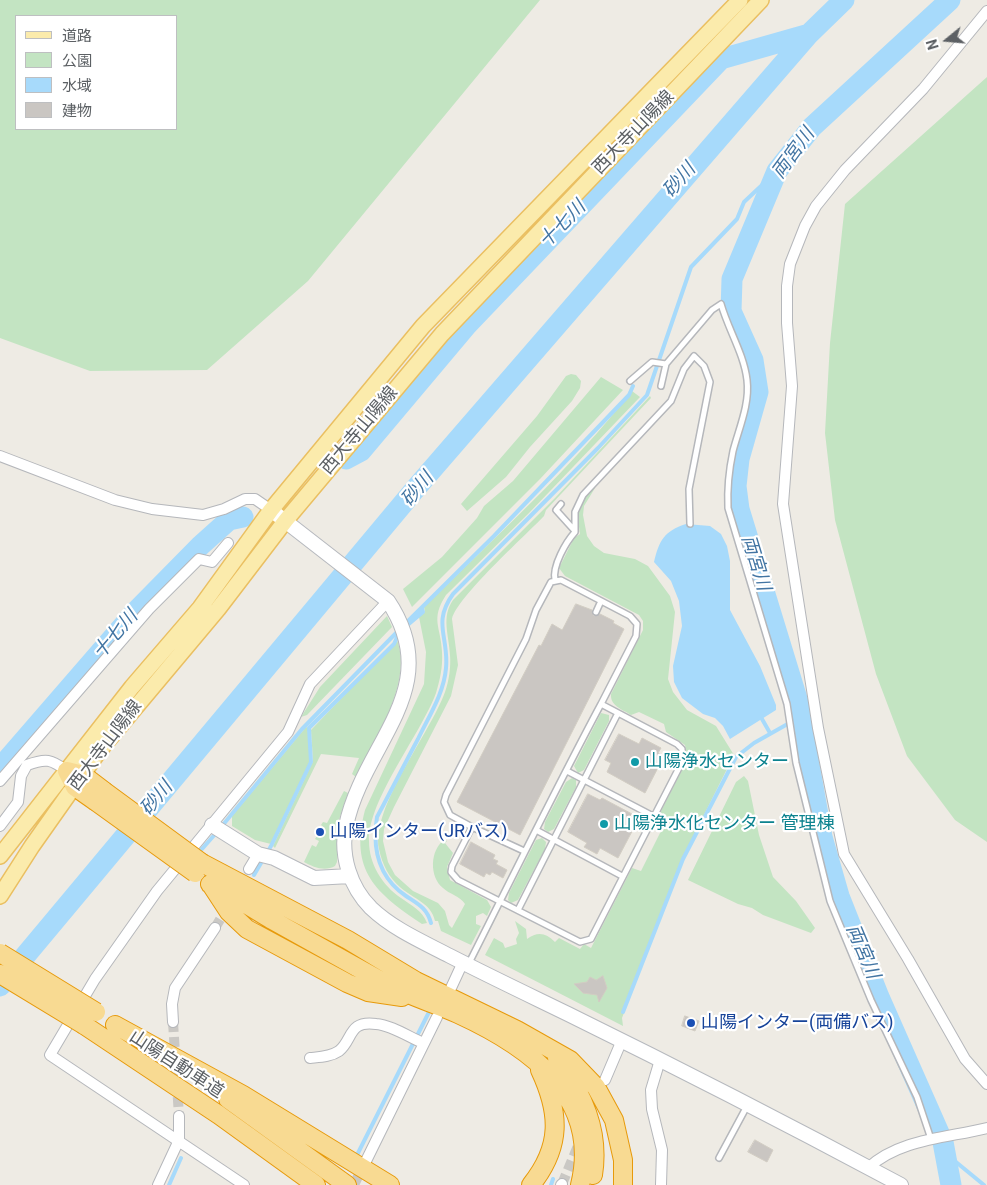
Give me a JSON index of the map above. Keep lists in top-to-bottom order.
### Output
{
  "streets": {
    "highway": ["山陽自動車道"],
    "main road": ["西大寺山陽線"]
  },
  "water": ["両宮川", "砂川", "十七川"],
  "places": [
    "山陽浄水センター",
    "山陽浄水化センター 管理棟",
    "山陽インター(JRバス)",
    "山陽インター(両備バス)"
  ],
  "legend": [
    "道路",
    "公園",
    "水域",
    "建物"
  ],
  "north": "left"
}
